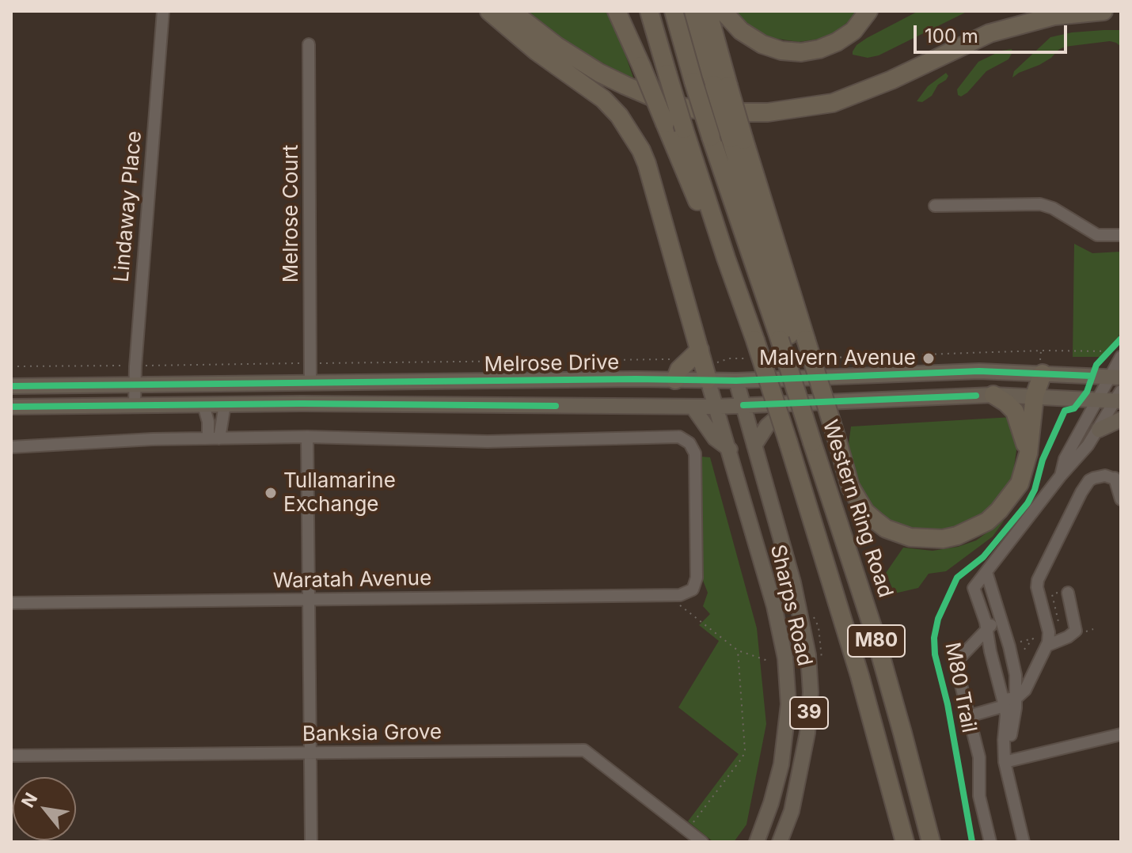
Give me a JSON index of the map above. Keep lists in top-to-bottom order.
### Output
{
  "streets": {
    "highway": ["Western Ring Road", "M80"],
    "main road": ["Melrose Drive", "Sharps Road", "39"],
    "street": [
      "Lindaway Place",
      "Melrose Court",
      "Waratah Avenue",
      "Banksia Grove"
    ],
    "cycle path": ["M80 Trail"]
  },
  "crossings": [
    ["Lindaway Place", "Melrose Drive"],
    ["Melrose Court", "Melrose Drive"],
    ["Melrose Drive", "Sharps Road"]
  ],
  "places": ["Malvern Avenue", "Tullamarine Exchange"],
  "scale_bar": "100 m",
  "north": "top left"
}
